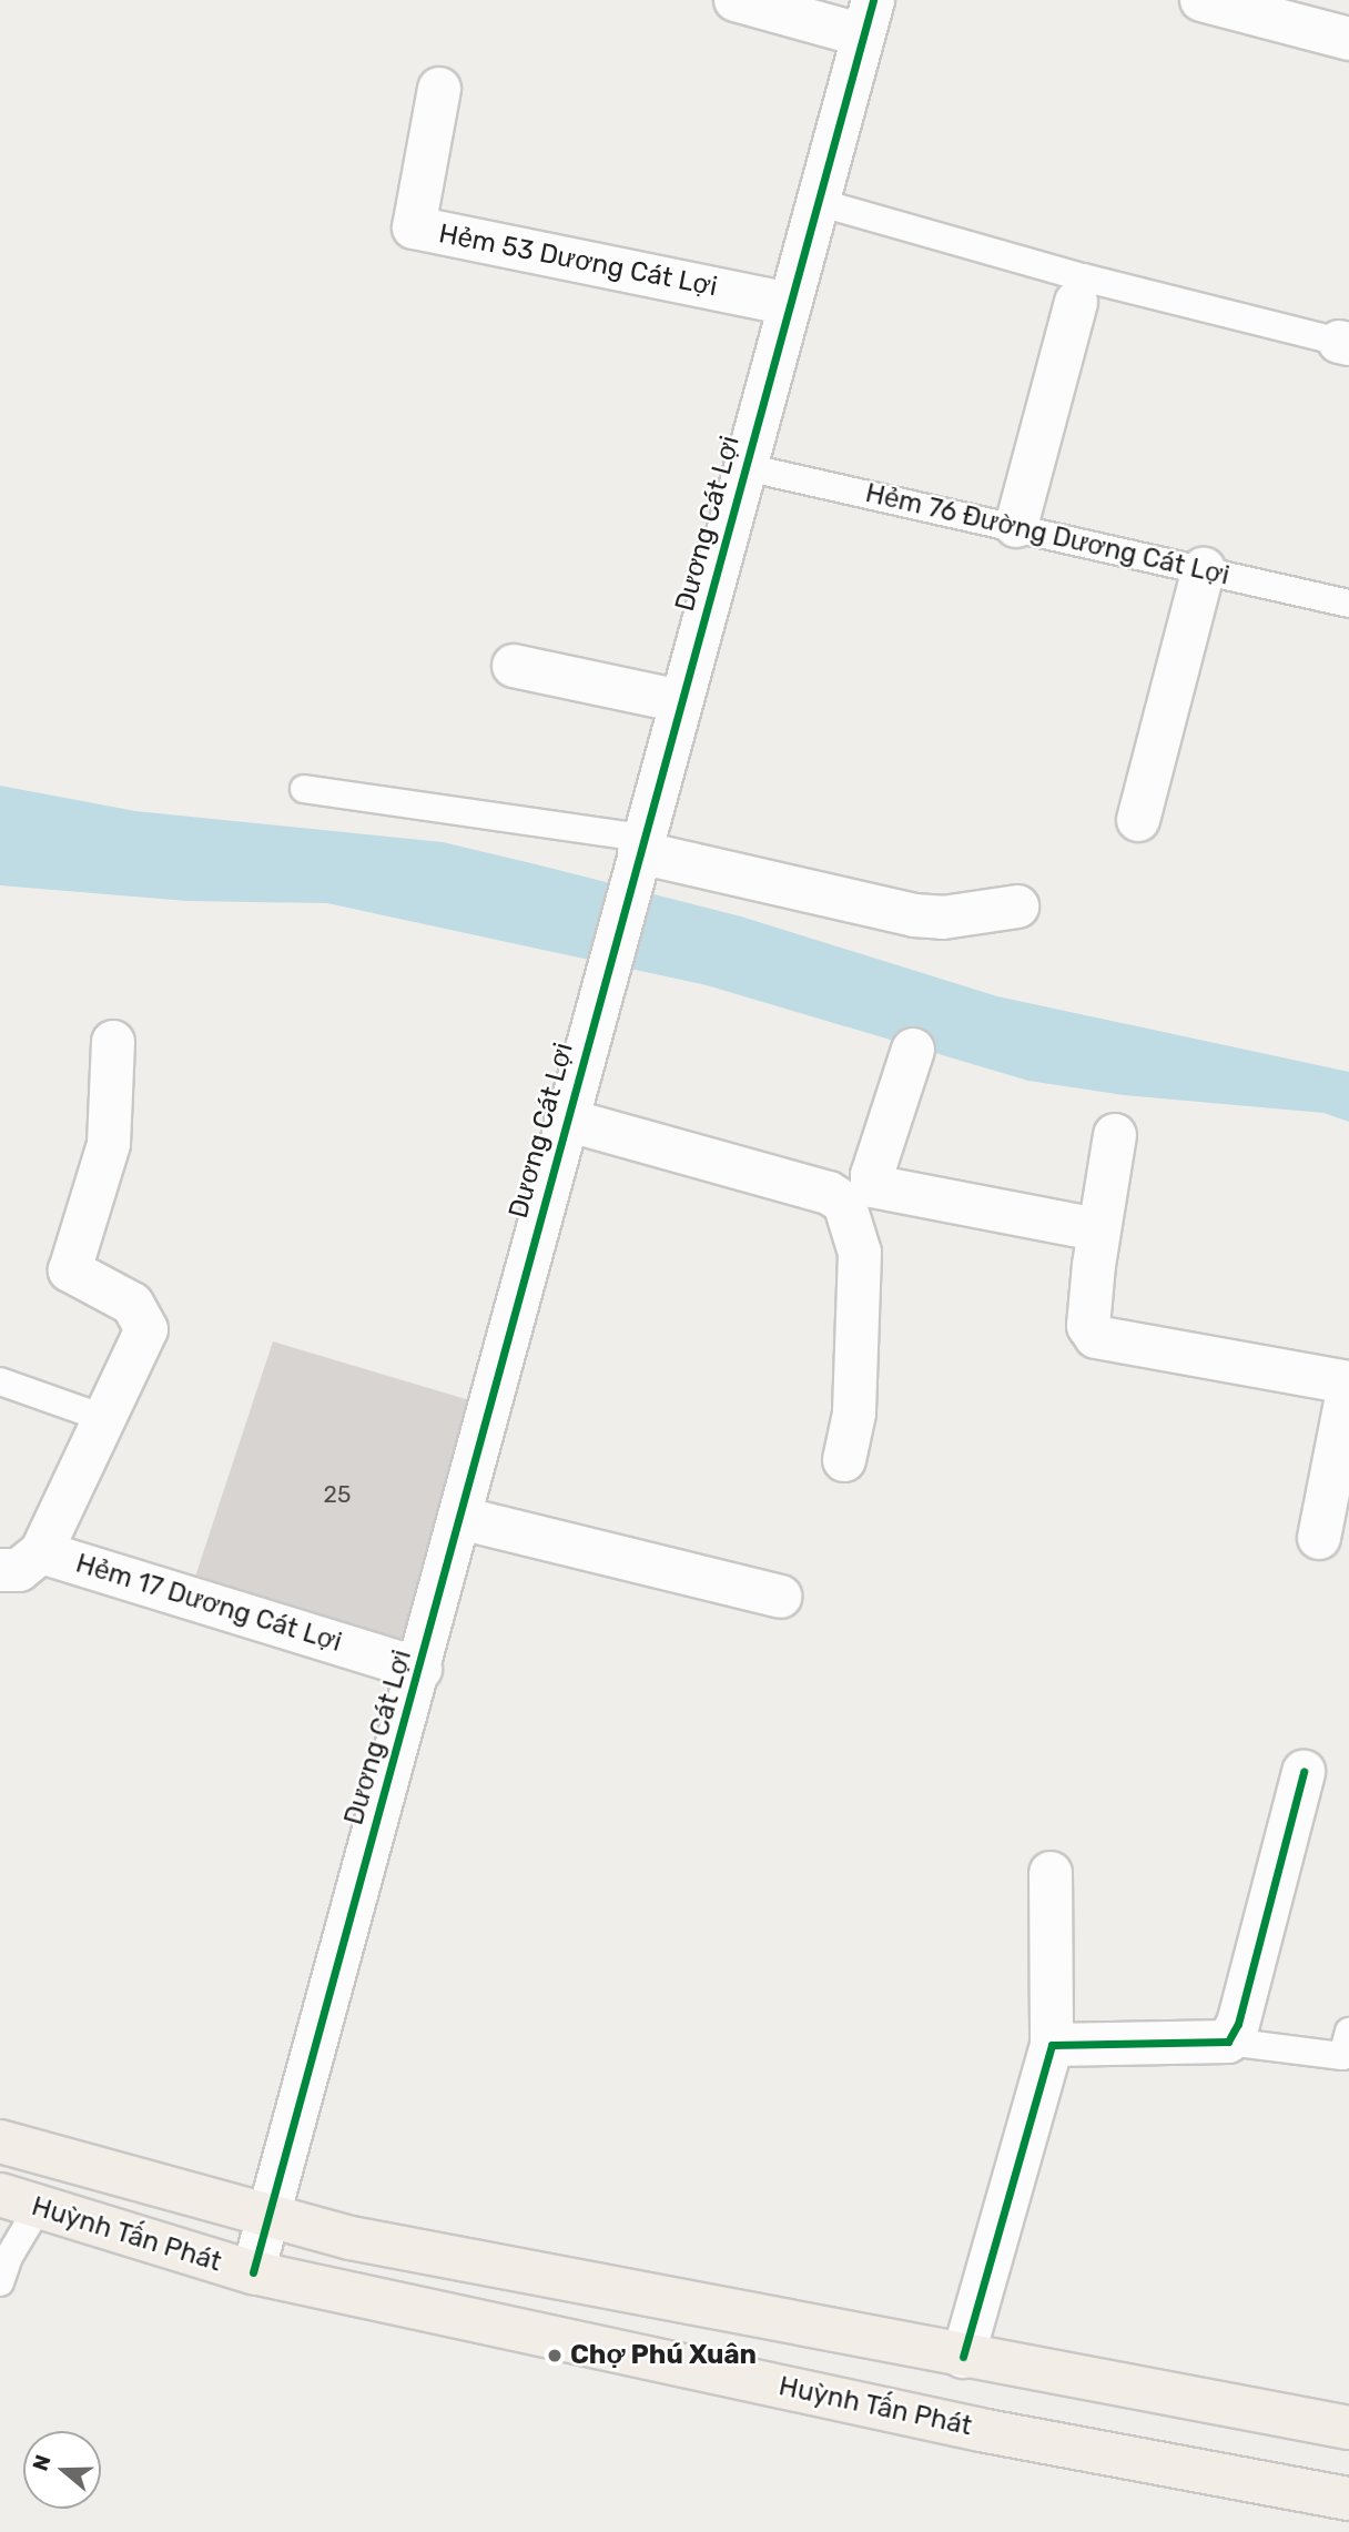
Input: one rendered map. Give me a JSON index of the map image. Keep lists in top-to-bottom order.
{
  "streets": {
    "main road": ["Huỳnh Tấn Phát"],
    "street": ["Hẻm 53 Dương Cát Lợi", "Dương Cát Lợi", "Hẻm 17 Dương Cát Lợi"],
    "lane": ["Hẻm 76 Đường Dương Cát Lợi"]
  },
  "crossings": [
    ["Hẻm 53 Dương Cát Lợi", "Dương Cát Lợi"],
    ["Dương Cát Lợi", "Hẻm 76 Đường Dương Cát Lợi"],
    ["Dương Cát Lợi", "Hẻm 17 Dương Cát Lợi"],
    ["Dương Cát Lợi", "Huỳnh Tấn Phát"]
  ],
  "places": ["Chợ Phú Xuân"],
  "house_numbers": ["25"],
  "north": "left"
}
